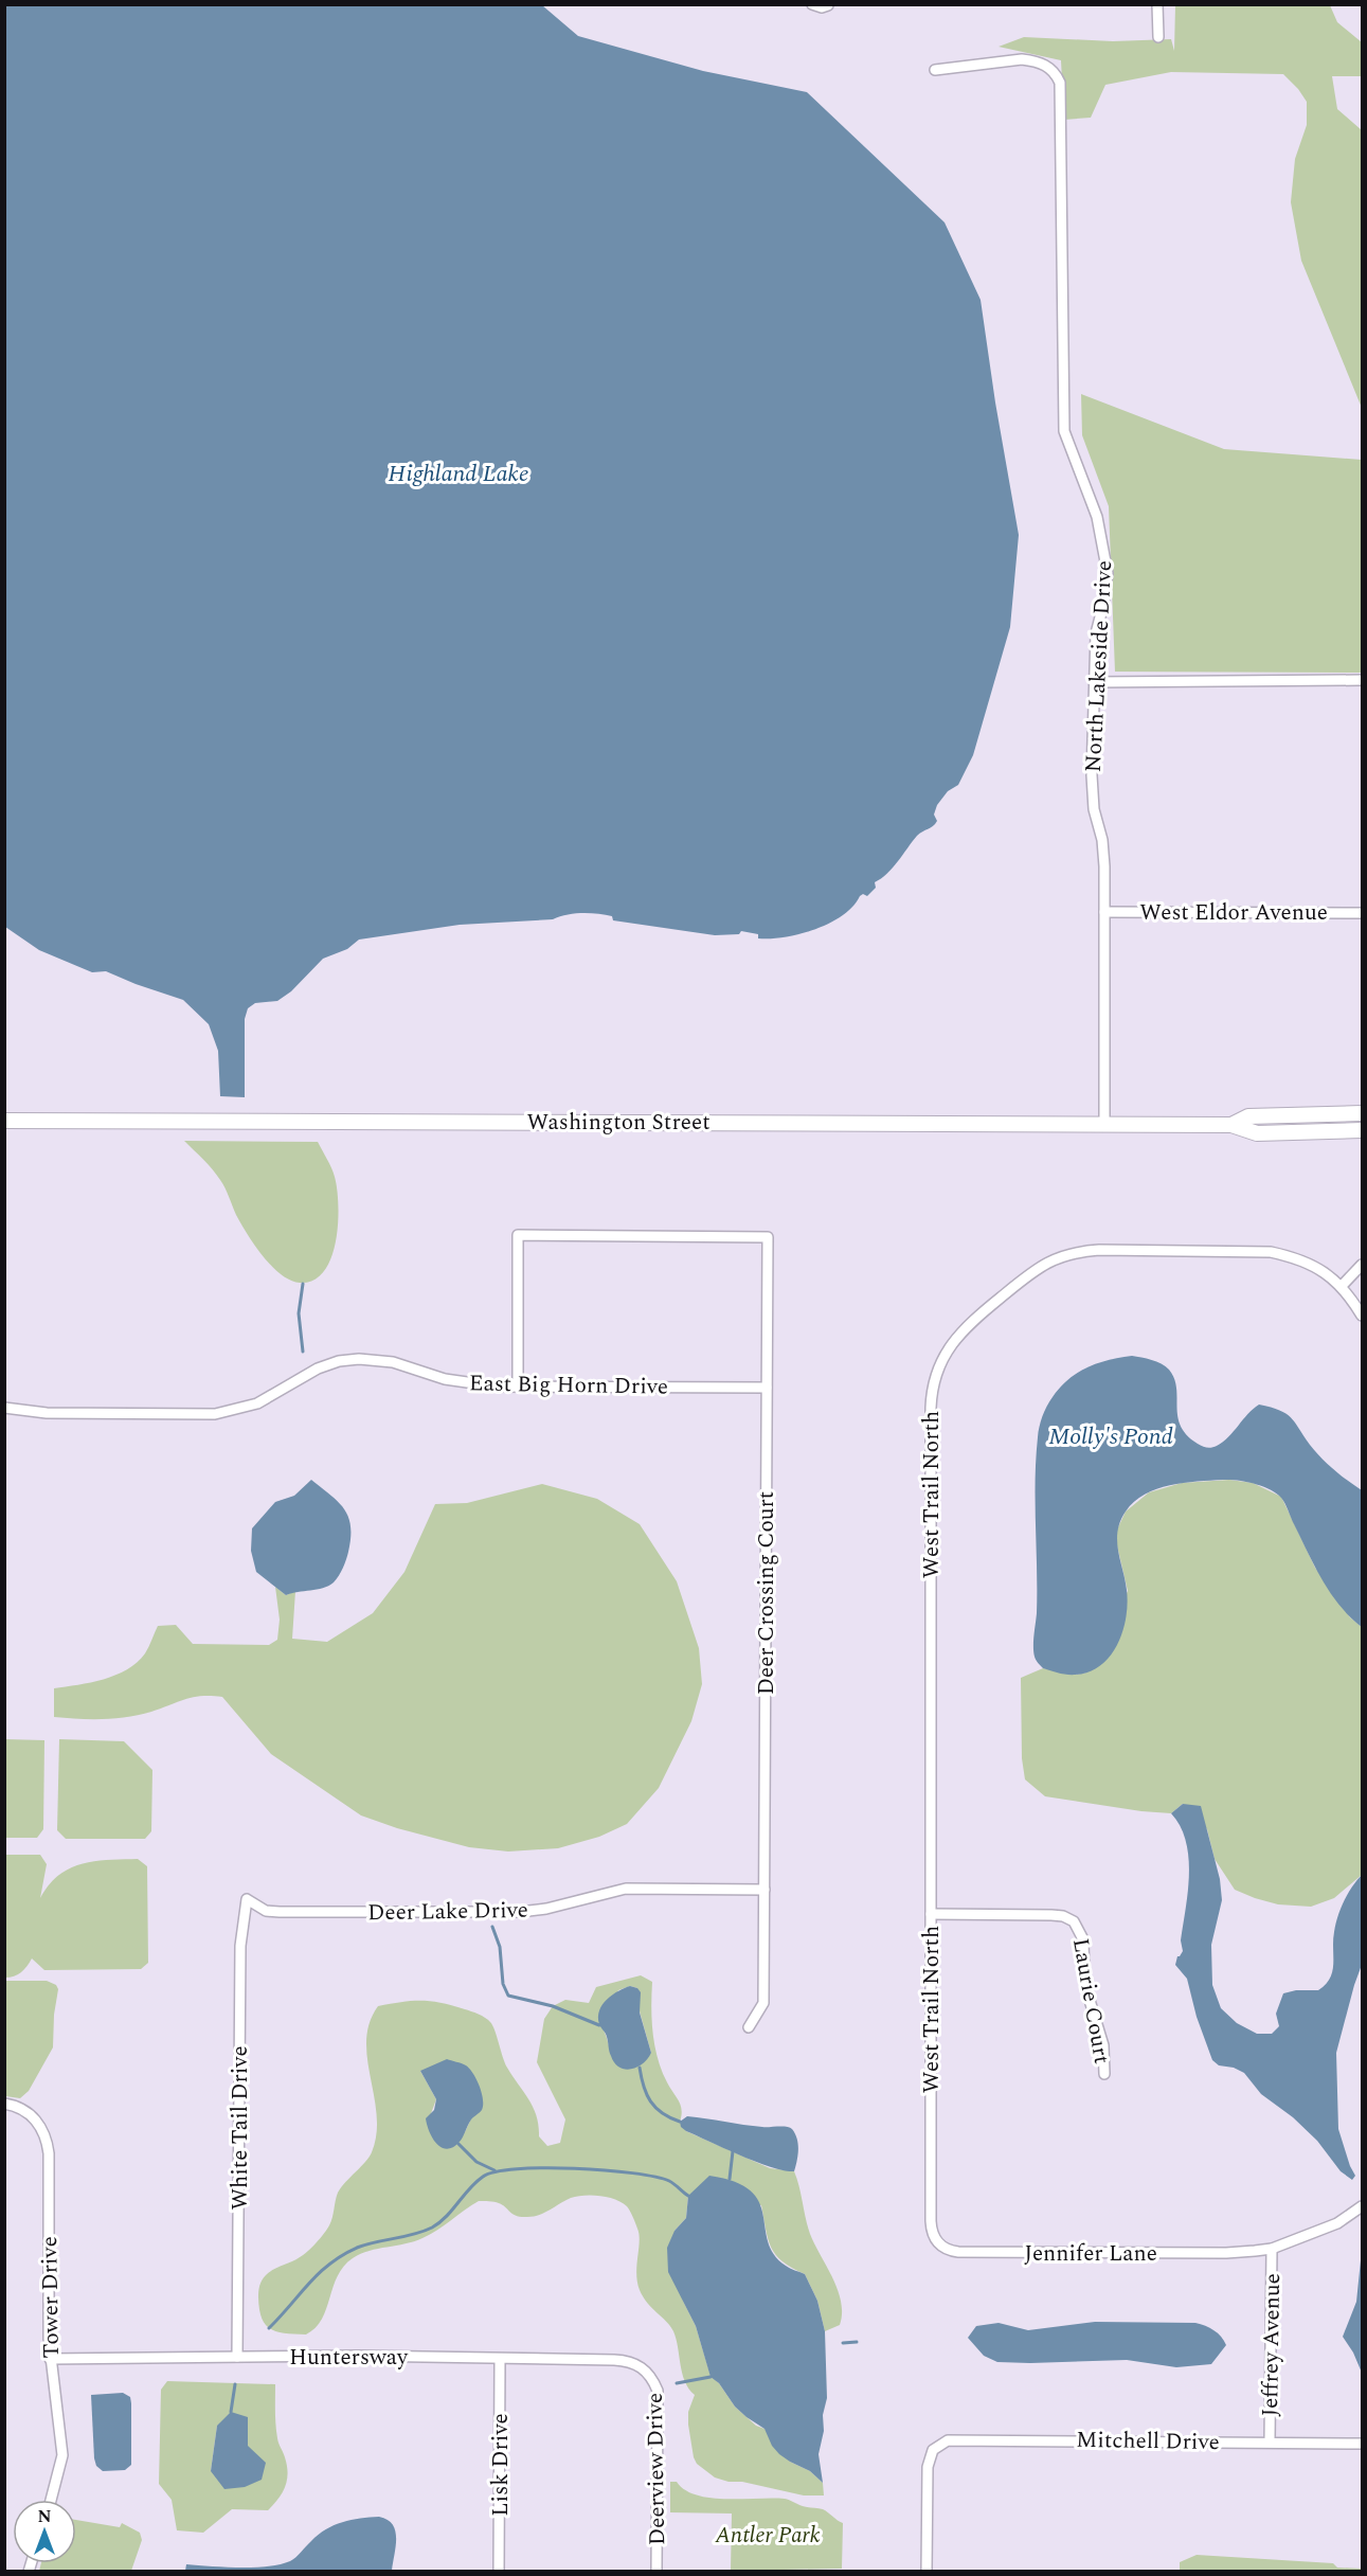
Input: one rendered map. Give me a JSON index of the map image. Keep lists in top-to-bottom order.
{
  "streets": {
    "main road": ["Washington Street"],
    "street": [
      "North Lakeside Drive",
      "West Eldor Avenue",
      "East Big Horn Drive",
      "West Trail North",
      "Deer Crossing Court",
      "Deer Lake Drive",
      "Laurie Court",
      "White Tail Drive",
      "Jennifer Lane",
      "Tower Drive",
      "Jeffrey Avenue",
      "Huntersway",
      "Mitchell Drive",
      "Lisk Drive",
      "Deerview Drive"
    ]
  },
  "crossings": [
    ["North Lakeside Drive", "West Eldor Avenue"],
    ["North Lakeside Drive", "Washington Street"],
    ["East Big Horn Drive", "Deer Crossing Court"],
    ["West Trail North", "Laurie Court"],
    ["West Trail North", "Jennifer Lane"],
    ["Deer Crossing Court", "Deer Lake Drive"],
    ["Deer Lake Drive", "White Tail Drive"],
    ["White Tail Drive", "Huntersway"],
    ["Jennifer Lane", "Jeffrey Avenue"],
    ["Tower Drive", "Huntersway"],
    ["Jeffrey Avenue", "Mitchell Drive"],
    ["Huntersway", "Lisk Drive"],
    ["Huntersway", "Deerview Drive"]
  ],
  "water": ["Highland Lake", "Molly's Pond"],
  "parks": ["Antler Park"],
  "north": "top"
}
